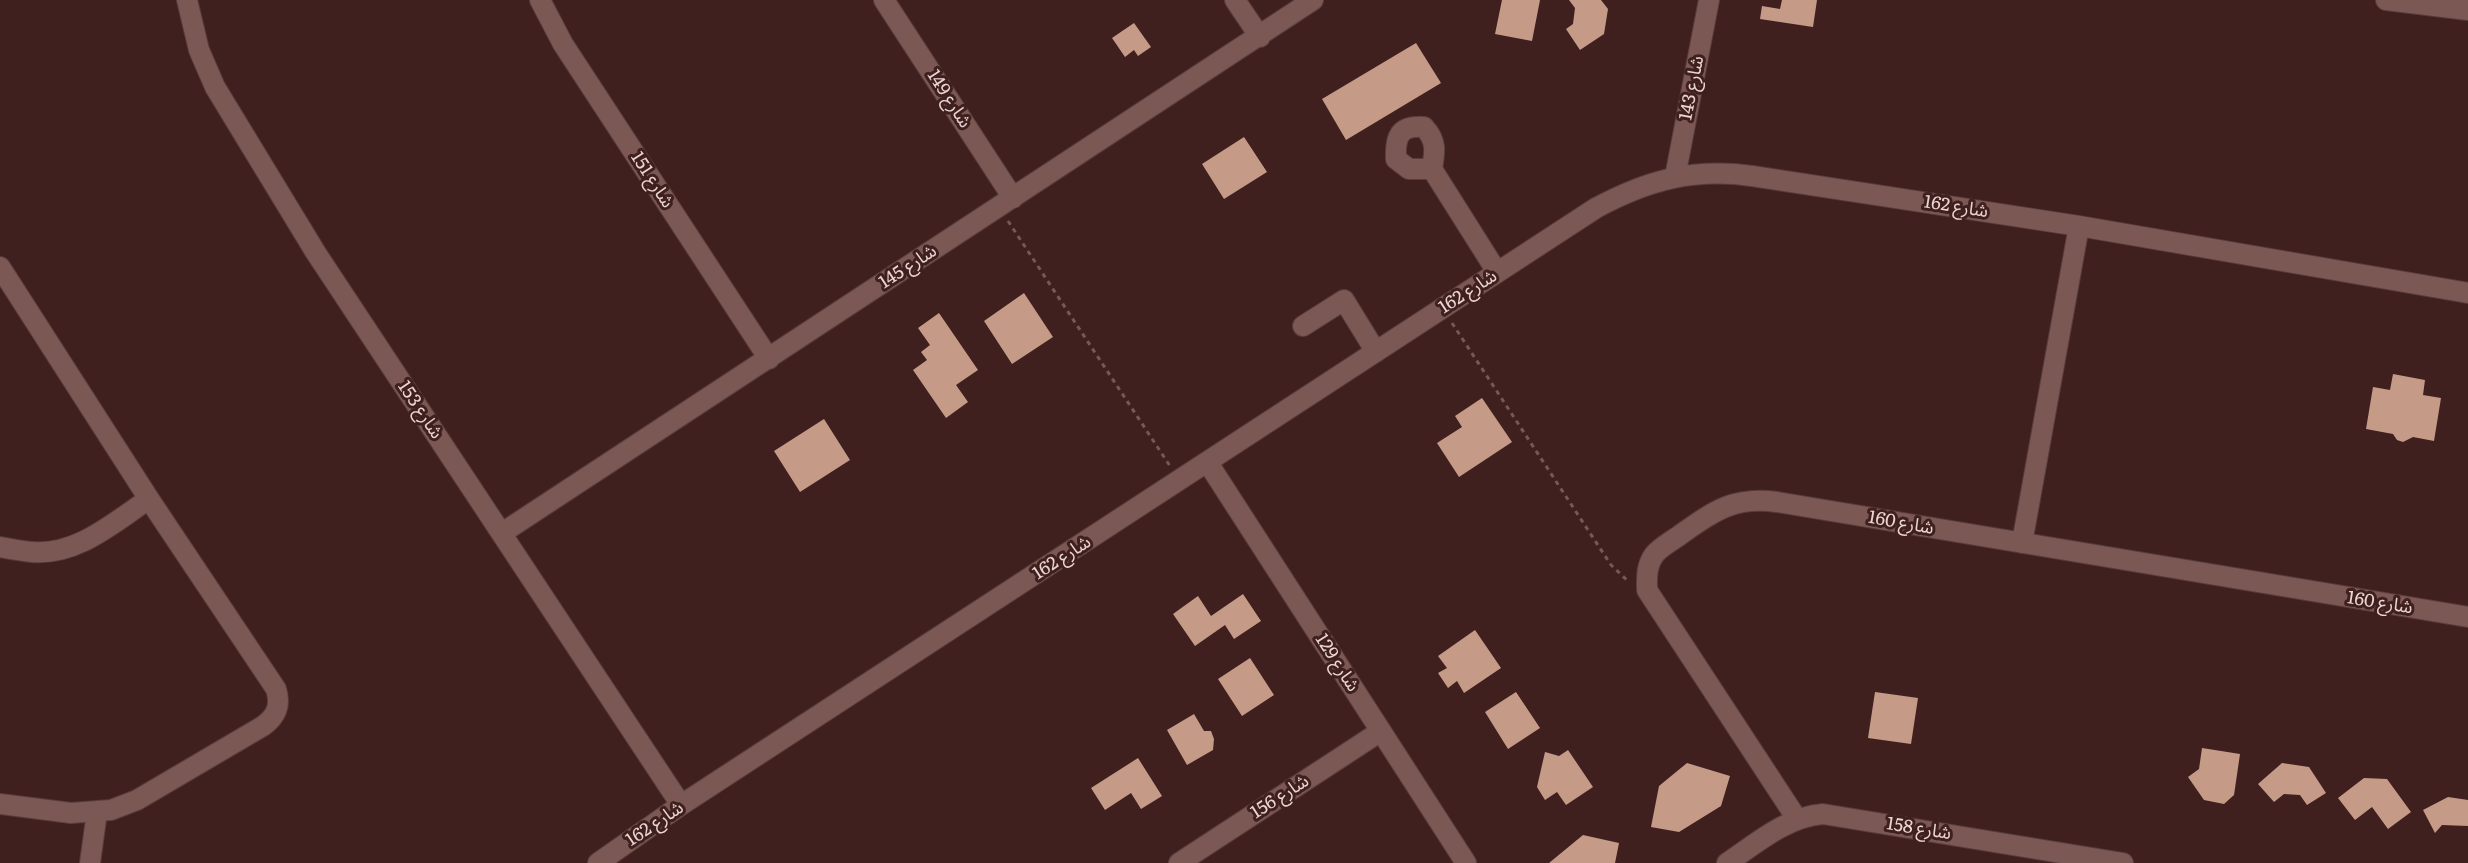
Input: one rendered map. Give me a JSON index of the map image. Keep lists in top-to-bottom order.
{
  "streets": {
    "street": [
      "شارع 143",
      "شارع 149",
      "شارع 151",
      "شارع 162",
      "شارع 145",
      "شارع 153",
      "شارع 160",
      "شارع 129",
      "شارع 156",
      "شارع 158"
    ]
  },
  "crossings": [
    ["شارع 143", "شارع 162"],
    ["شارع 149", "شارع 145"],
    ["شارع 151", "شارع 145"],
    ["شارع 162", "شارع 153"],
    ["شارع 162", "شارع 129"],
    ["شارع 145", "شارع 153"],
    ["شارع 129", "شارع 156"]
  ]
}
